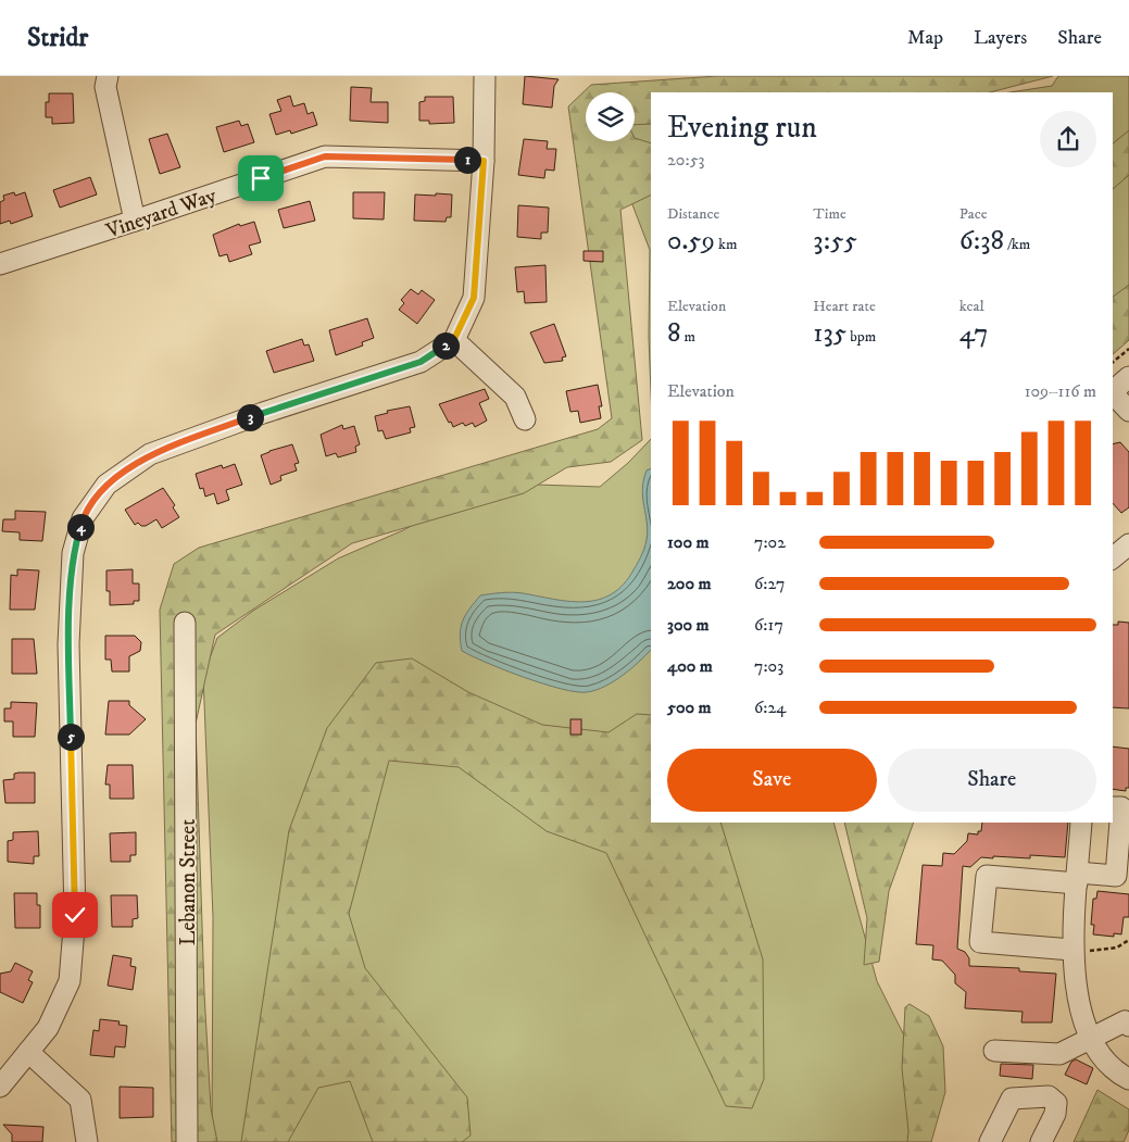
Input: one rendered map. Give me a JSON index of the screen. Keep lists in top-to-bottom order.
{
  "streets": {
    "street": ["Vineyard Way", "Lebanon Street"]
  },
  "page": {
    "header": "Stridr",
    "nav": ["Map", "Layers", "Share"],
    "heading": ["Evening run", "20:53"],
    "pins": [
      "1",
      "2",
      "3",
      "4",
      "5"
    ],
    "stats": [
      ["Distance", "0.59 km"],
      ["Time", "3:55"],
      ["Pace", "6:38 /km"],
      ["Elevation", "8 m"],
      ["Heart rate", "135 bpm"],
      ["kcal", "47"]
    ],
    "chart": ["Elevation", "109–116 m"],
    "list": [
      {
        "name": "100 m",
        "note": "7:02"
      },
      {
        "name": "200 m",
        "note": "6:27"
      },
      {
        "name": "300 m",
        "note": "6:17"
      },
      {
        "name": "400 m",
        "note": "7:03"
      },
      {
        "name": "500 m",
        "note": "6:24"
      }
    ],
    "buttons": ["Save", "Share"]
  }
}
